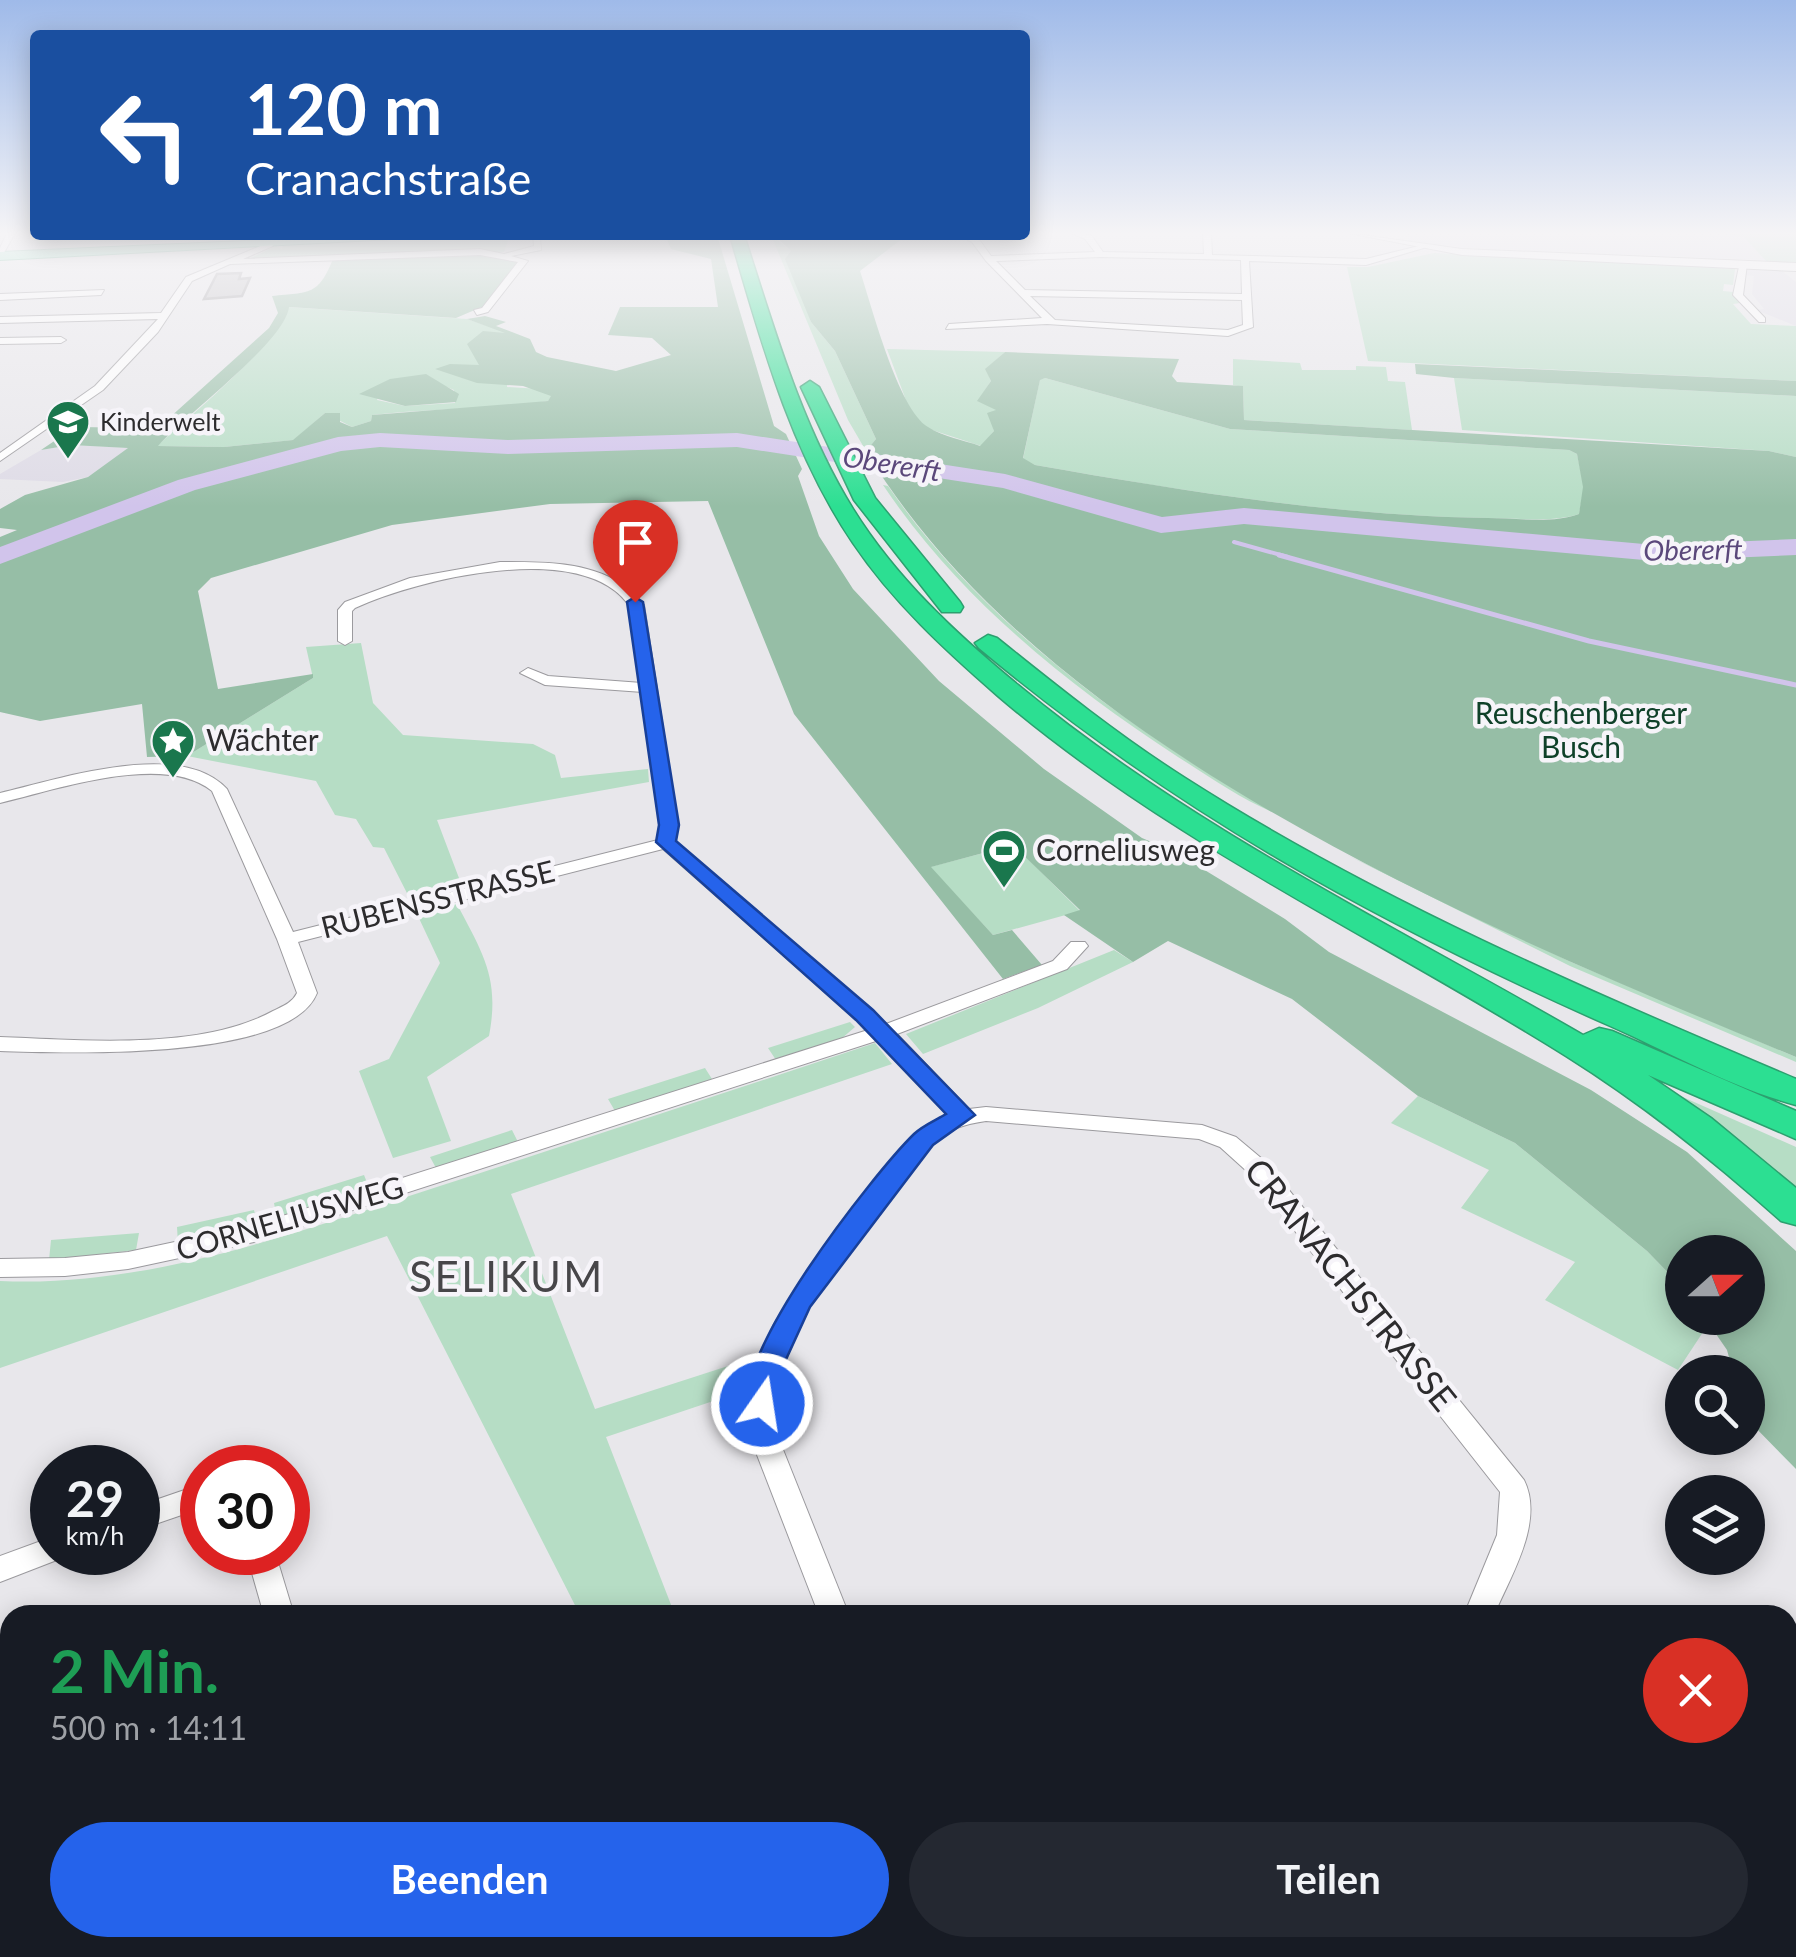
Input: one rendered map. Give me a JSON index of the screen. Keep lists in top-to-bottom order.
{
  "streets": {
    "street": ["RUBENSSTRASSE", "CORNELIUSWEG", "CRANACHSTRASSE"]
  },
  "districts": ["SELIKUM"],
  "water": ["Obererft"],
  "parks": ["Reuschenberger Busch"],
  "places": {
    "school or university": ["Kinderwelt"],
    "place": ["Wächter"],
    "sports": ["Corneliusweg"]
  },
  "north": "right",
  "page": {
    "turn": ["120 m", "Cranachstraße"],
    "speed": "29 km/h",
    "limit": "30",
    "heading": ["2 Min.", "500 m · 14:11"],
    "buttons": ["Beenden", "Teilen"]
  }
}
